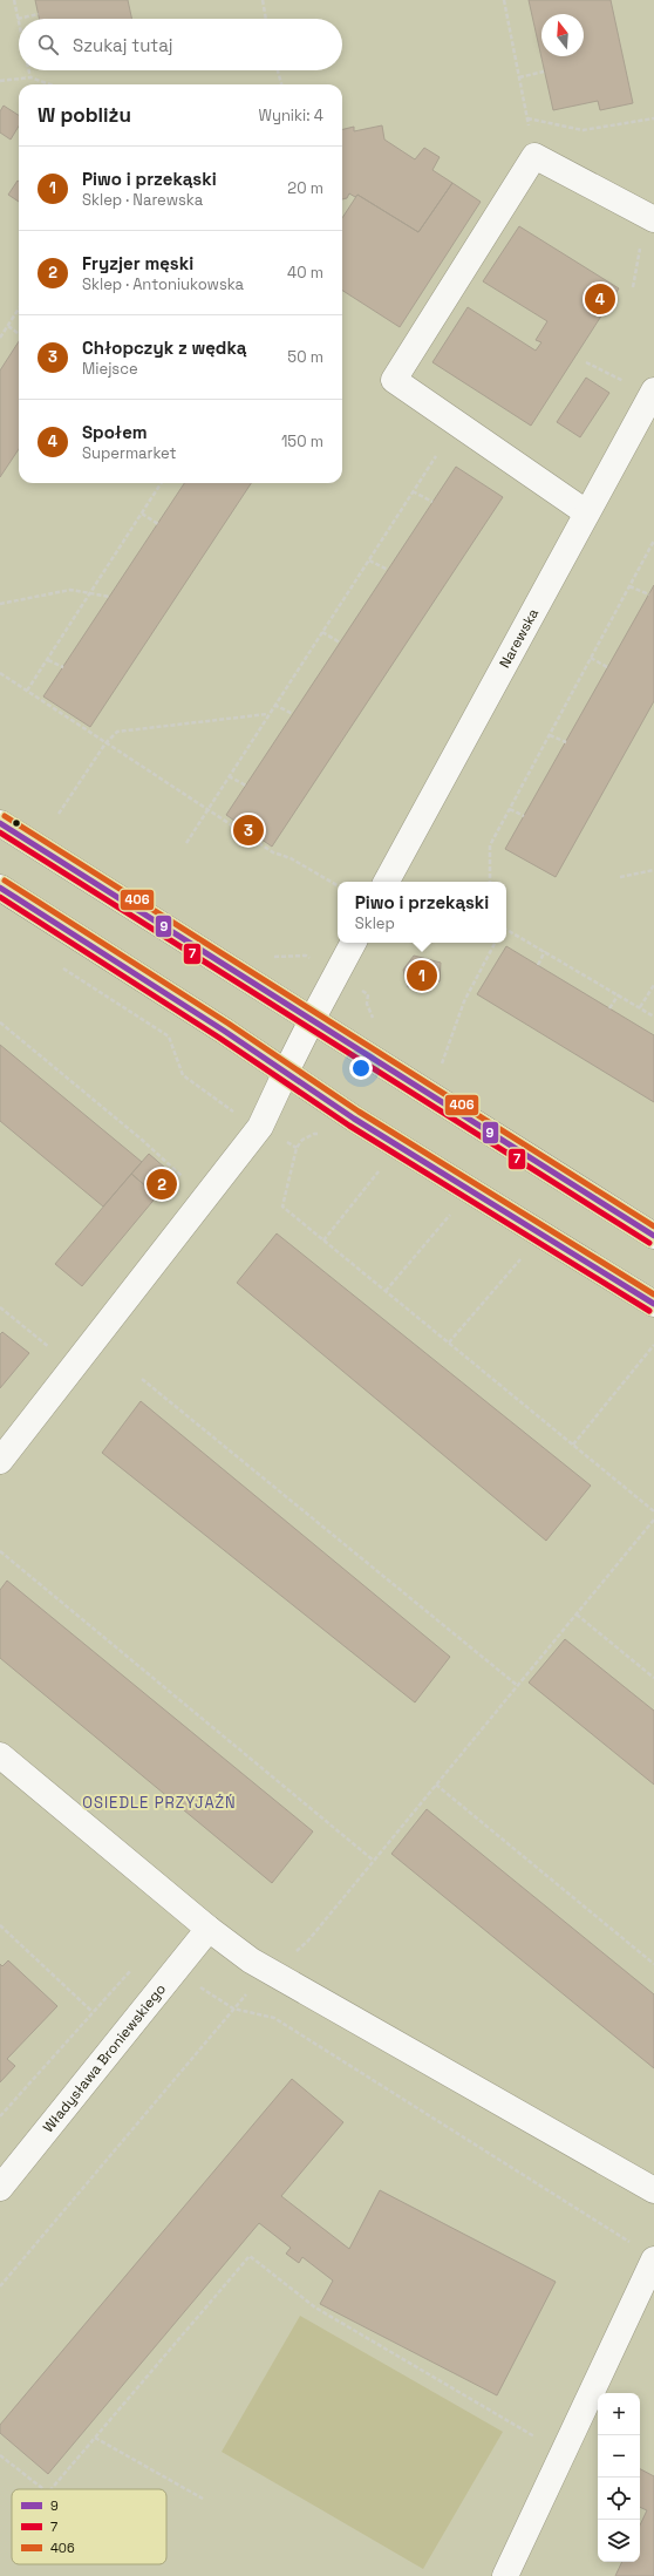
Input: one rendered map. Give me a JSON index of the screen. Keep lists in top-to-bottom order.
{
  "streets": {
    "street": ["Narewska", "Władysława Broniewskiego"]
  },
  "districts": ["OSIEDLE PRZYJAŹŃ"],
  "lines": ["transit line 406", "transit line 9", "transit line 7"],
  "legend": ["9", "7", "406"],
  "north": "top",
  "page": {
    "search": "Szukaj tutaj",
    "heading": ["W pobliżu", "Wyniki: 4"],
    "list": [
      {
        "mark": "1",
        "name": "Piwo i przekąski",
        "note": "Sklep · Narewska",
        "value": "20 m"
      },
      {
        "mark": "2",
        "name": "Fryzjer męski",
        "note": "Sklep · Antoniukowska",
        "value": "40 m"
      },
      {
        "mark": "3",
        "name": "Chłopczyk z wędką",
        "note": "Miejsce",
        "value": "50 m"
      },
      {
        "mark": "4",
        "name": "Społem",
        "note": "Supermarket",
        "value": "150 m"
      }
    ],
    "pins": [
      "4",
      "3",
      "1",
      "2"
    ],
    "popup": ["Piwo i przekąski", "Sklep"],
    "map_buttons": ["+", "−"]
  }
}
